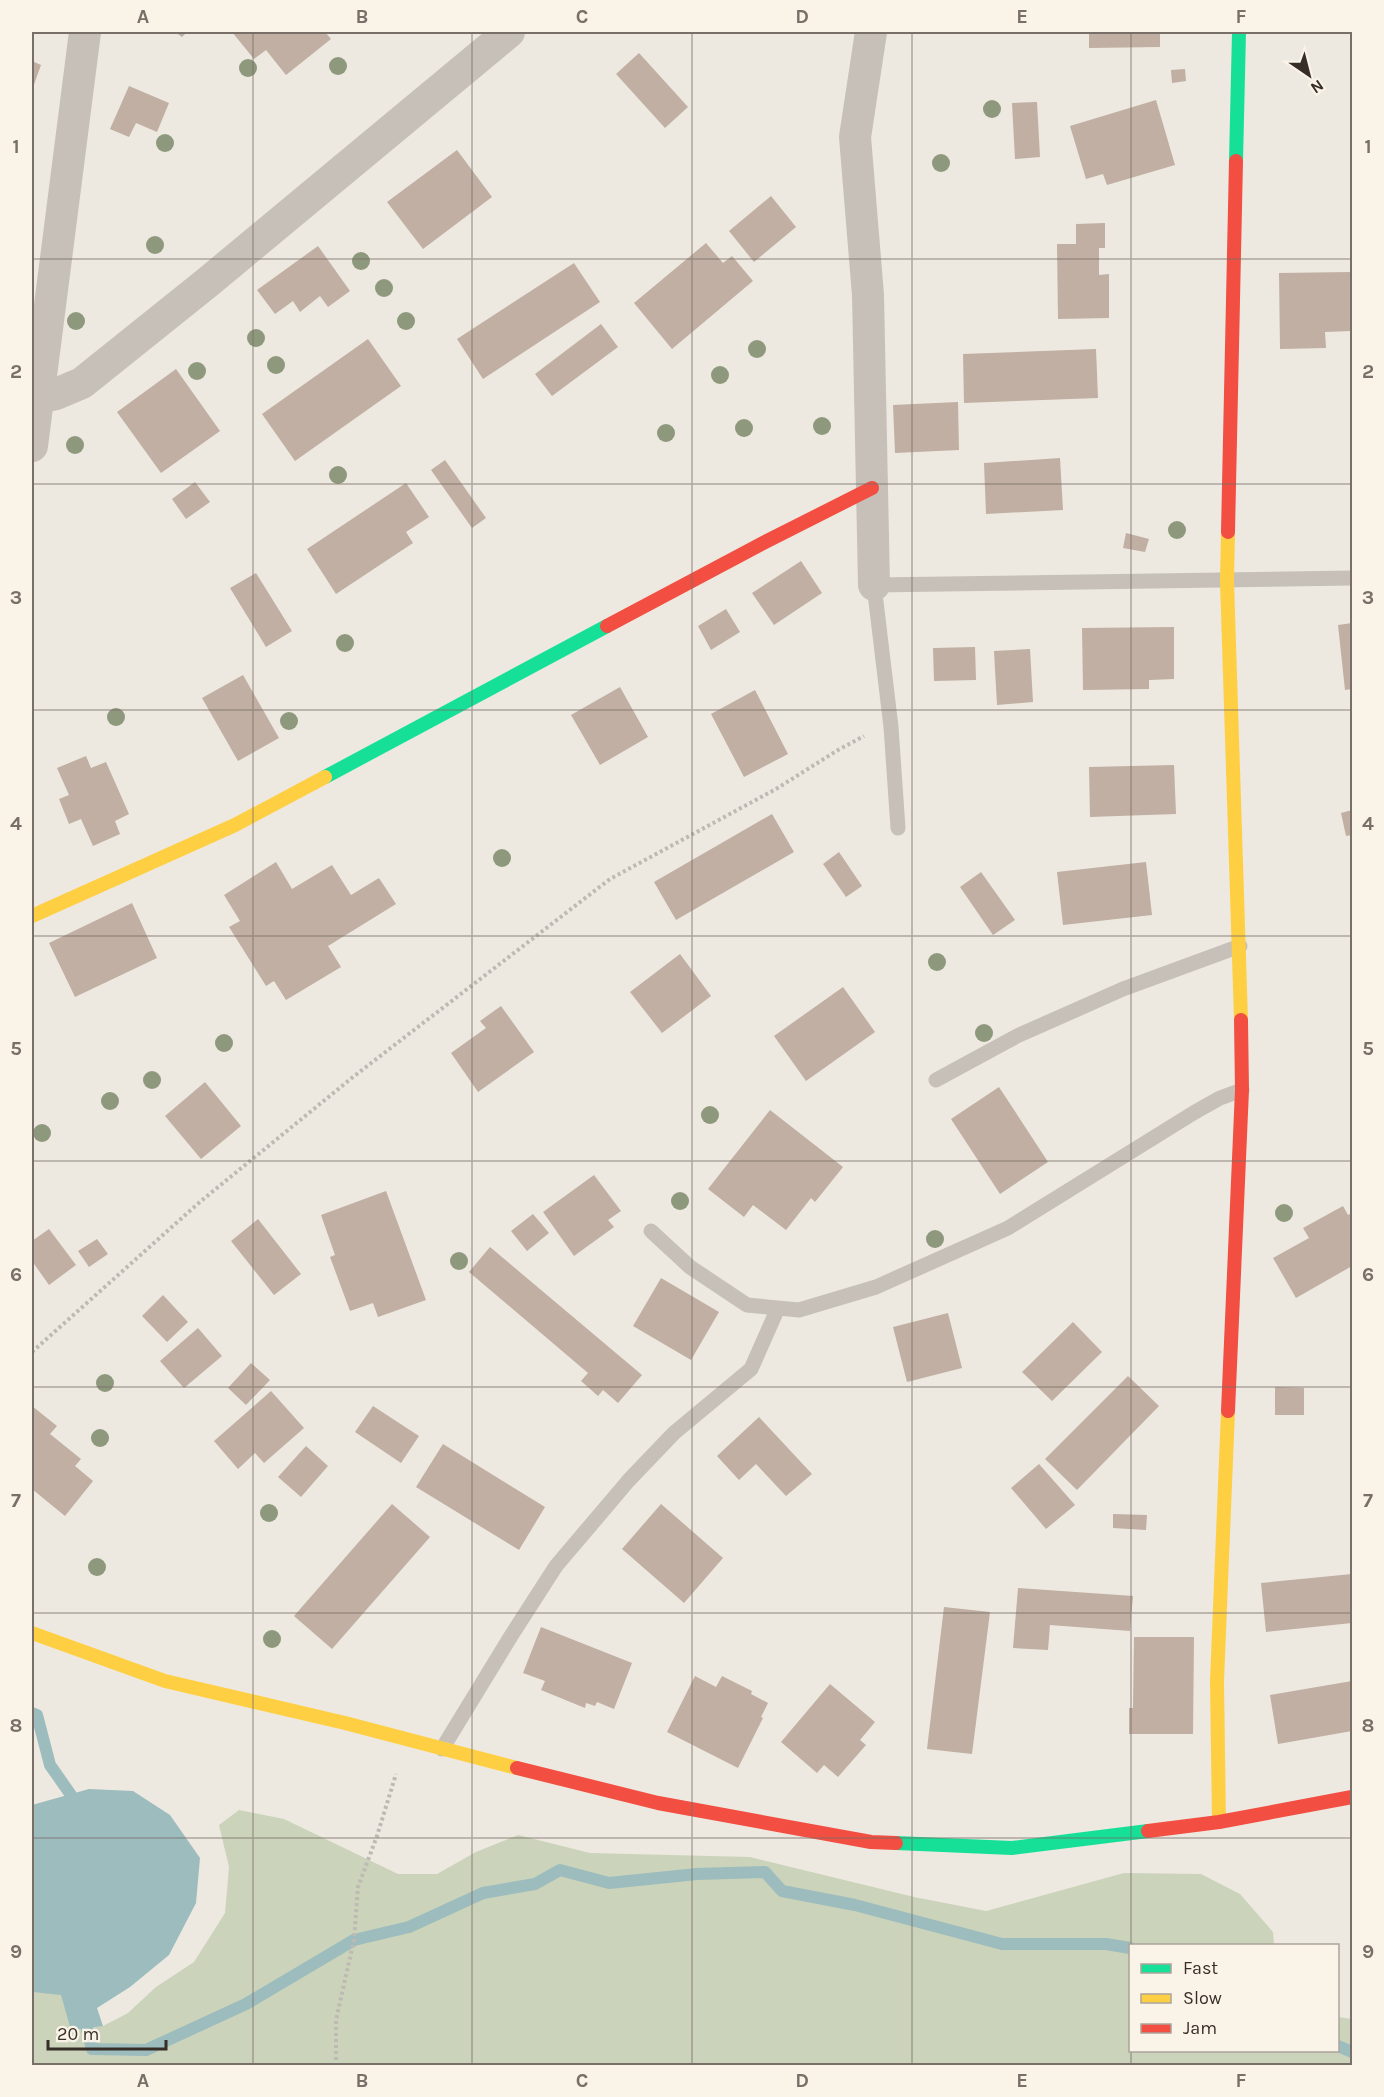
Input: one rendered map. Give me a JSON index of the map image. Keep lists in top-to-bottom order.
{
  "legend": ["Fast", "Slow", "Jam"],
  "scale_bar": "20 m",
  "north": "bottom right",
  "grid": {
    "columns": [
      "A",
      "B",
      "C",
      "D",
      "E",
      "F"
    ],
    "rows": [
      "1",
      "2",
      "3",
      "4",
      "5",
      "6",
      "7",
      "8",
      "9"
    ]
  }
}
